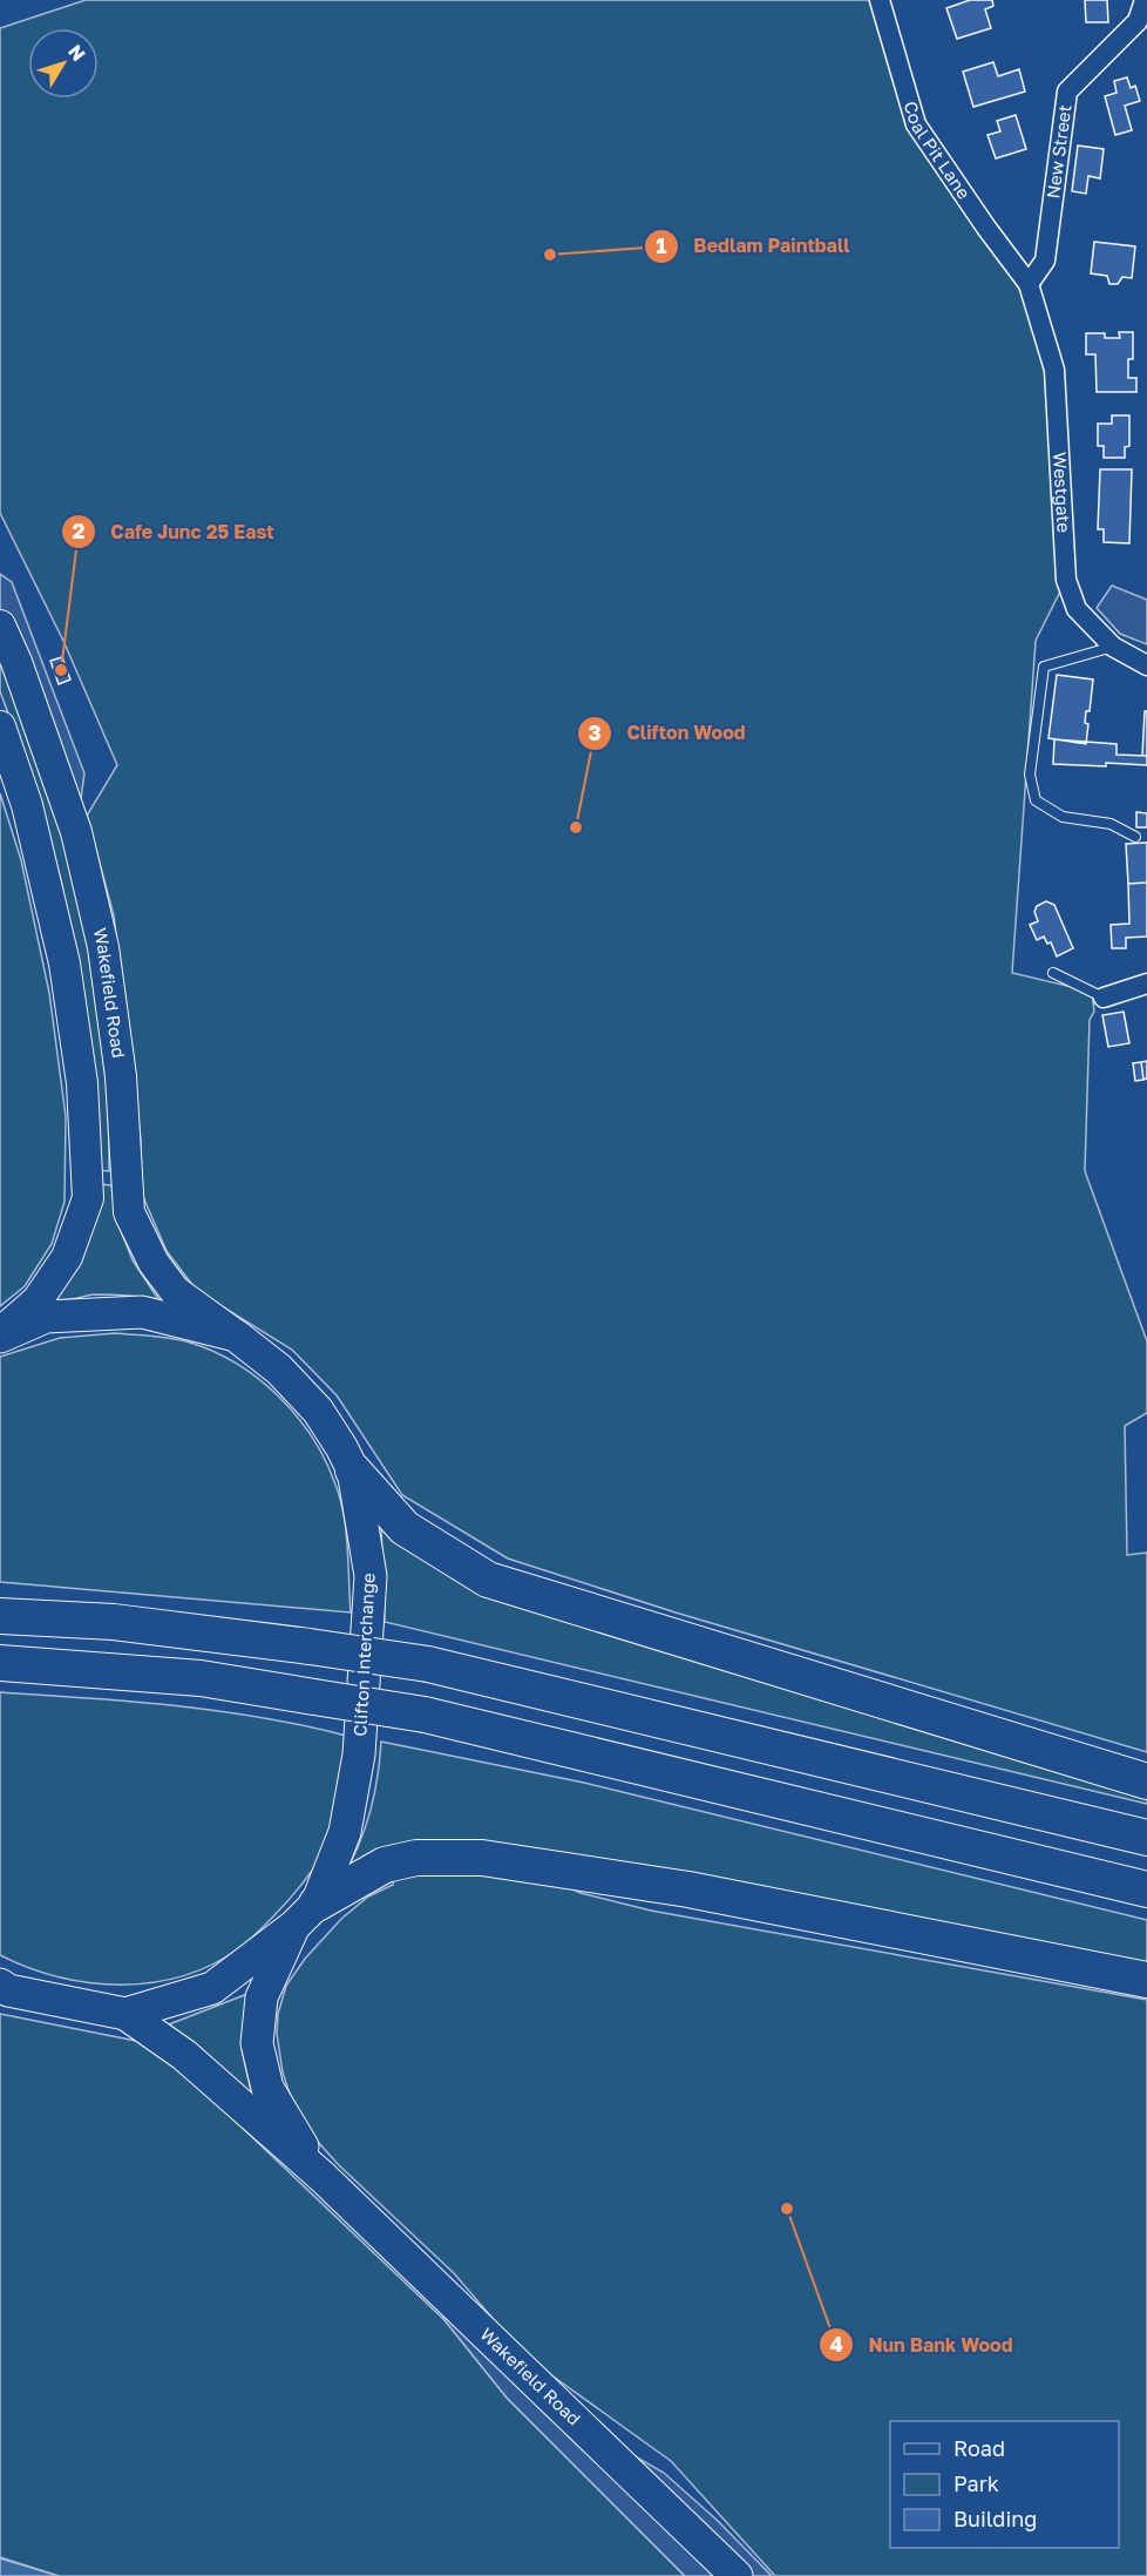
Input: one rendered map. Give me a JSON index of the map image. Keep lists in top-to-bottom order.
{
  "streets": {
    "highway": ["Wakefield Road", "Clifton Interchange"],
    "street": ["Coal Pit Lane", "New Street", "Westgate"]
  },
  "crossings": [
    ["Coal Pit Lane", "New Street"],
    ["Coal Pit Lane", "Westgate"],
    ["New Street", "Westgate"],
    ["Wakefield Road", "Clifton Interchange"]
  ],
  "places": [
    "Bedlam Paintball",
    "Cafe Junc 25 East",
    "Clifton Wood",
    "Nun Bank Wood"
  ],
  "legend": ["Road", "Park", "Building"],
  "north": "top right"
}
